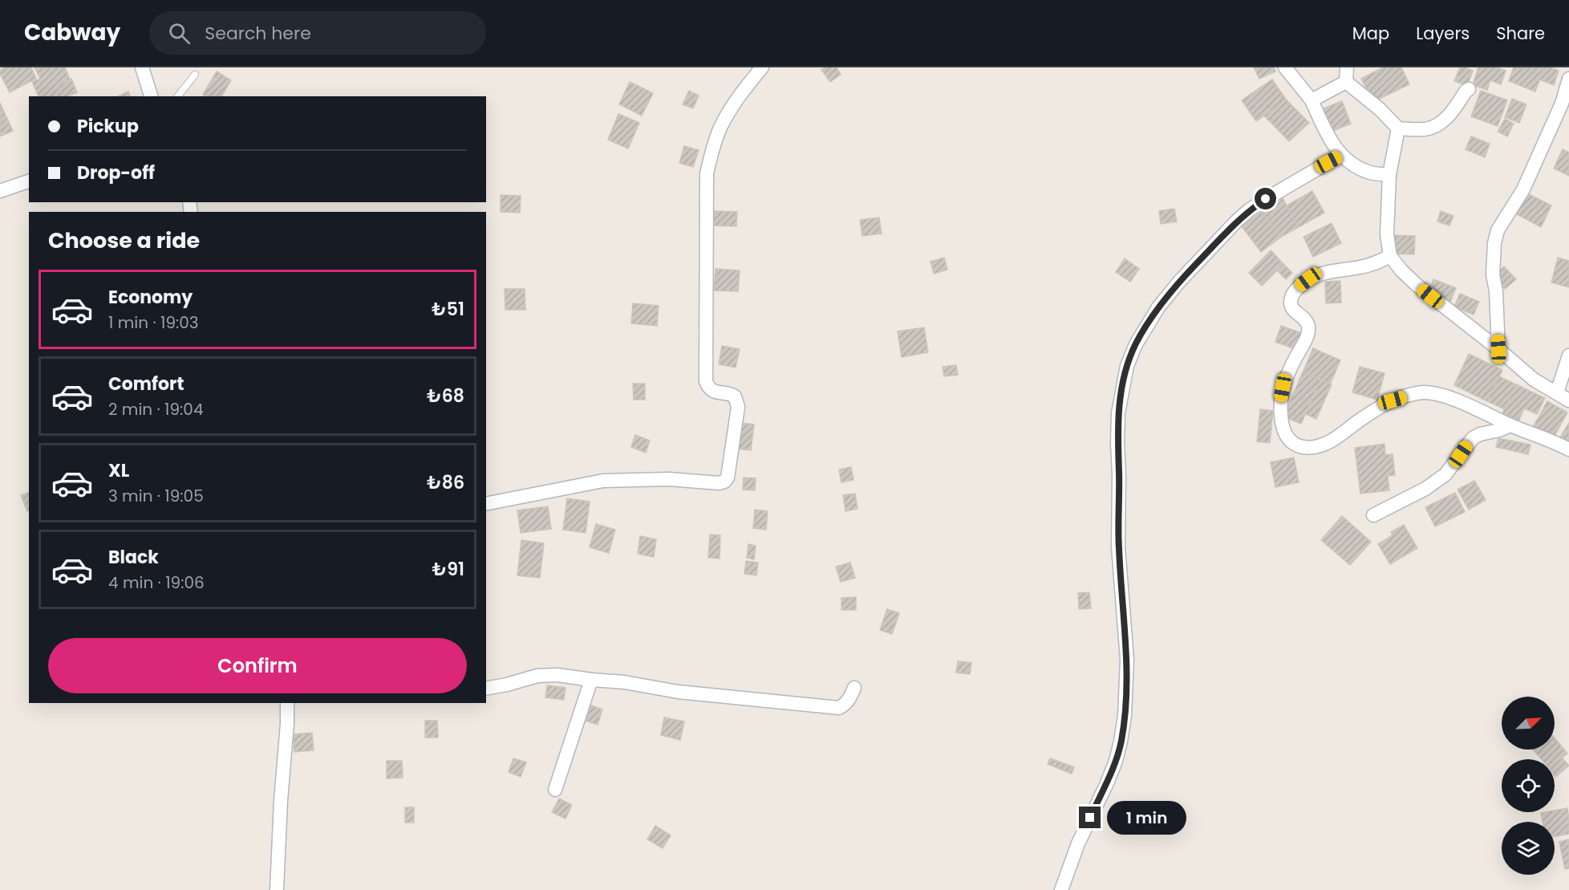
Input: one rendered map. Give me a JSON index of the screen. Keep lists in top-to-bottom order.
{
  "north": "top right",
  "page": {
    "header": "Cabway",
    "search": "Search here",
    "nav": ["Map", "Layers", "Share"],
    "banner": ["Pickup", "Drop-off"],
    "heading": "Choose a ride",
    "list": [
      {
        "name": "Economy",
        "note": "1 min · 19:03",
        "value": "₺51"
      },
      {
        "name": "Comfort",
        "note": "2 min · 19:04",
        "value": "₺68"
      },
      {
        "name": "XL",
        "note": "3 min · 19:05",
        "value": "₺86"
      },
      {
        "name": "Black",
        "note": "4 min · 19:06",
        "value": "₺91"
      }
    ],
    "buttons": "Confirm",
    "bubble": "1 min"
  }
}
